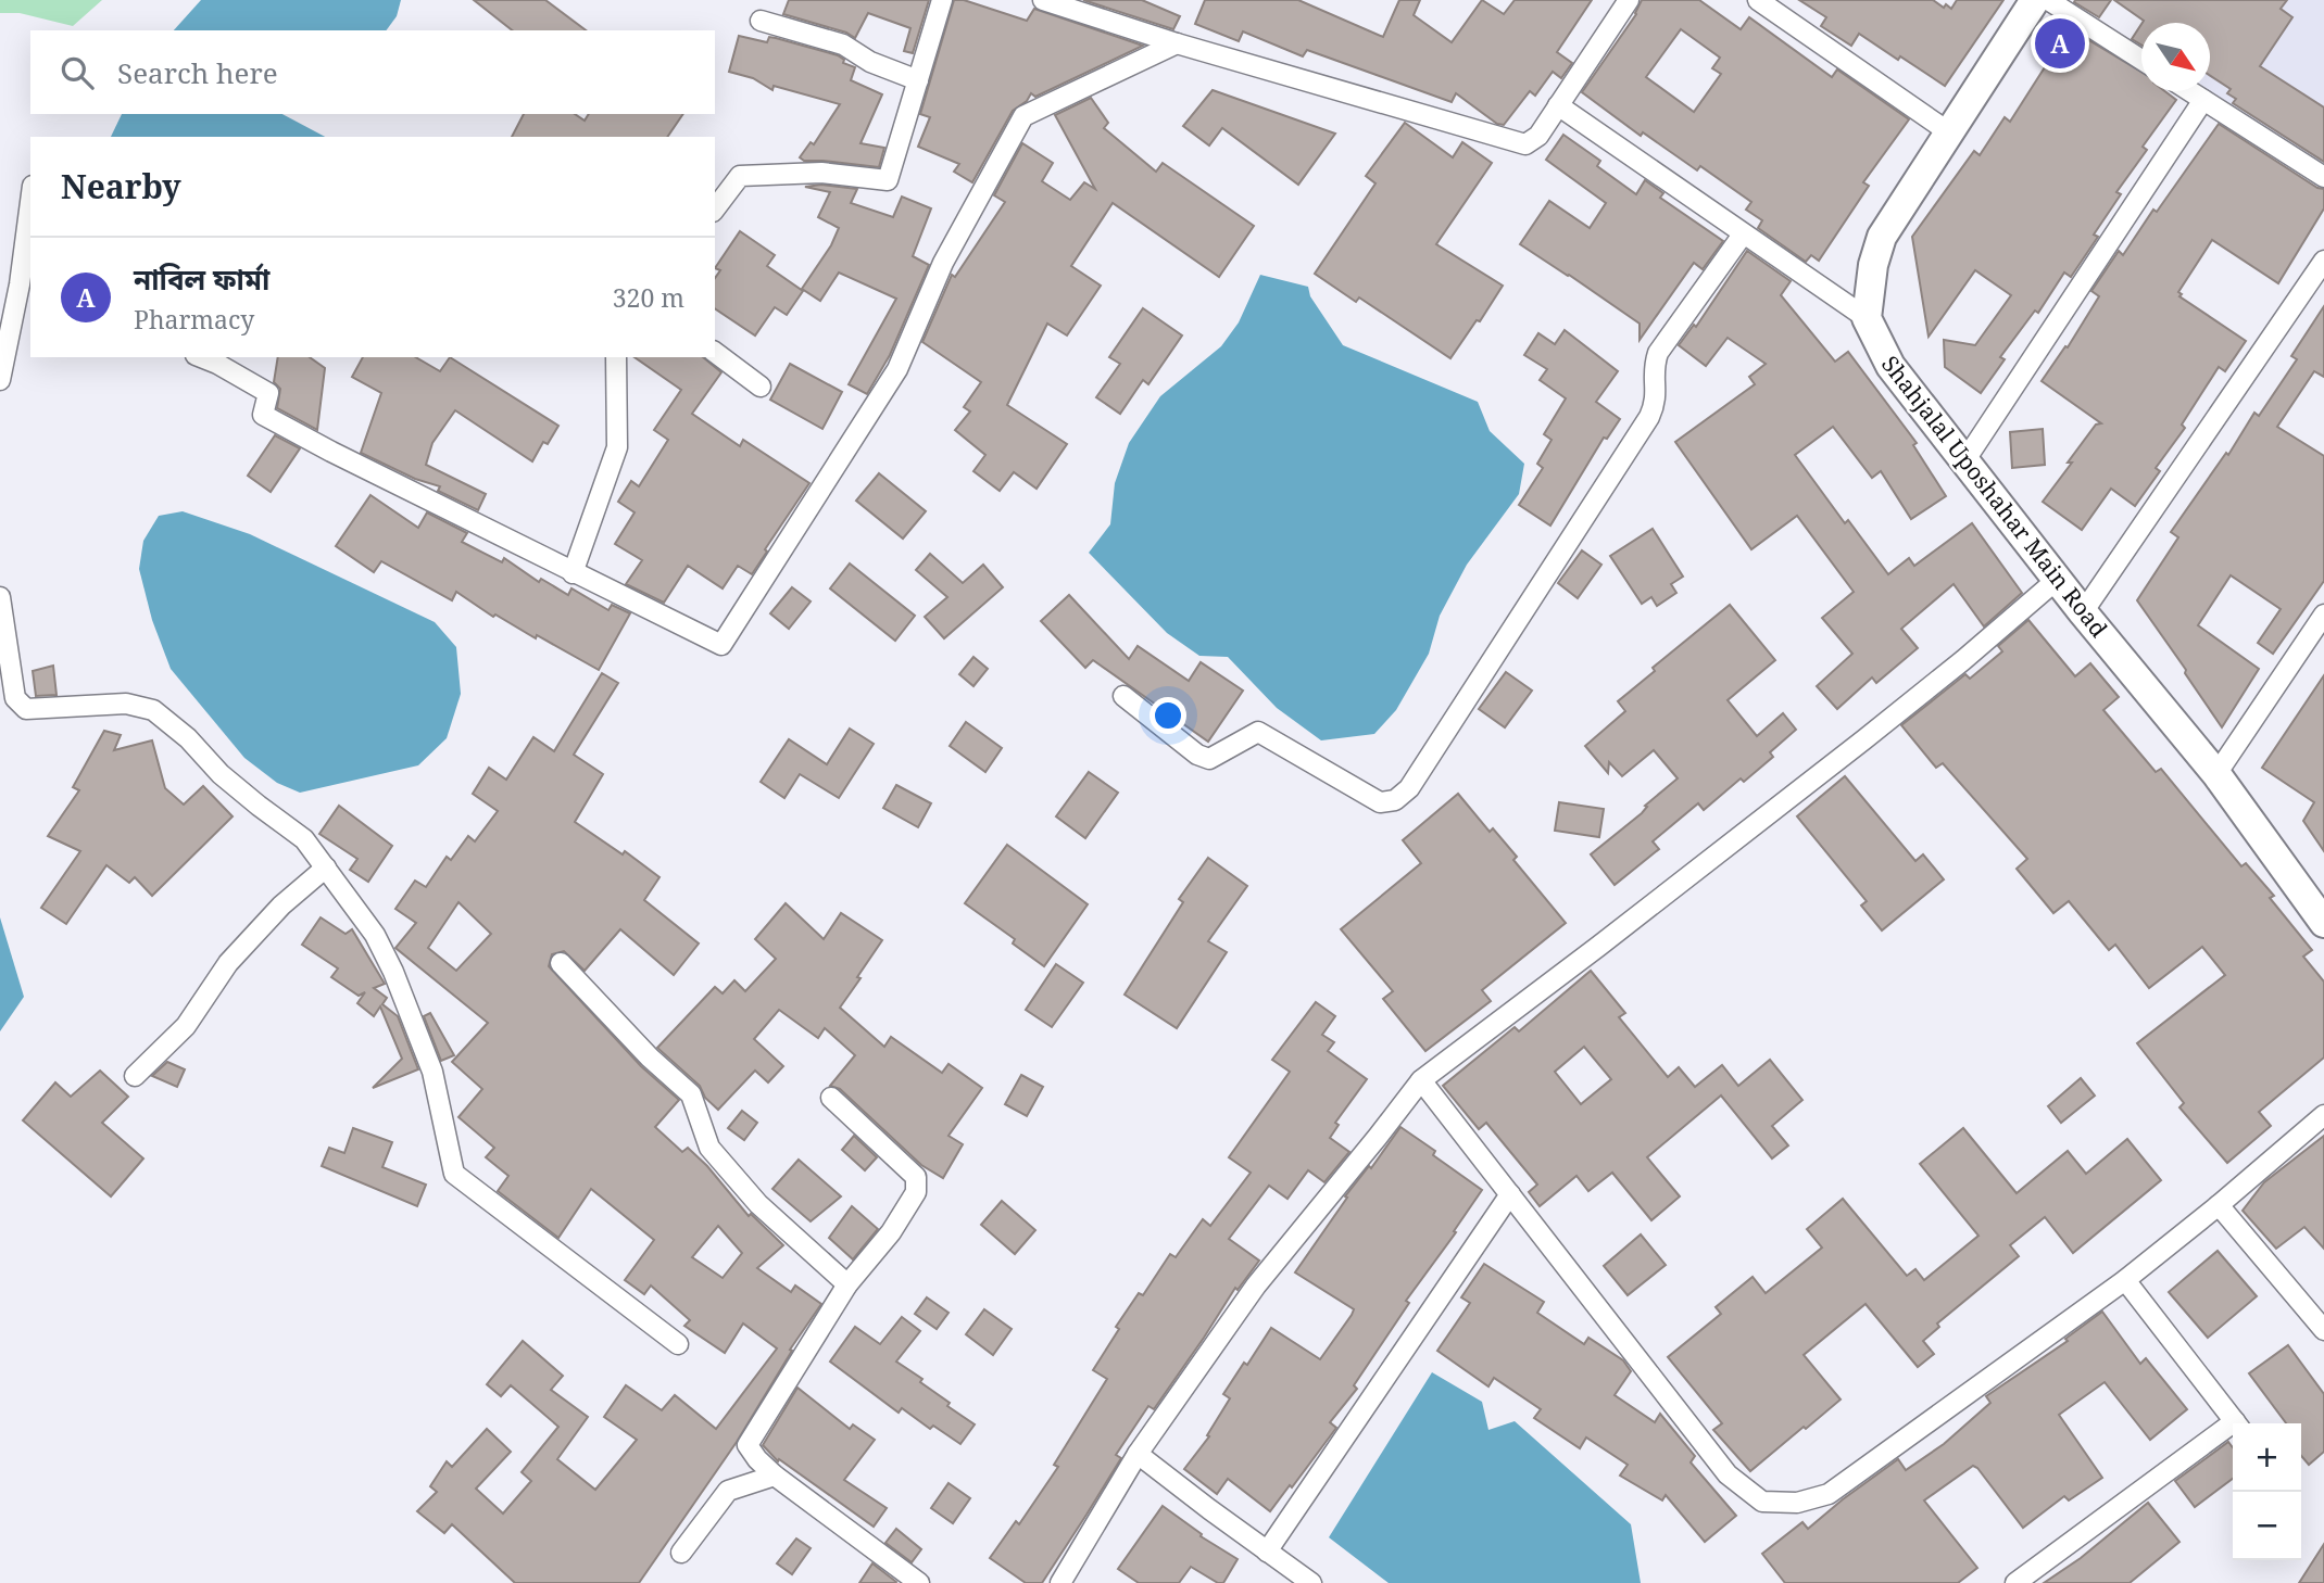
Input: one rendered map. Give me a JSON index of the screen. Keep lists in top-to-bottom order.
{
  "streets": {
    "main road": ["Shahjalal Uposhahar Main Road"]
  },
  "north": "bottom right",
  "page": {
    "pins": "A",
    "search": "Search here",
    "heading": "Nearby",
    "list": [
      {
        "mark": "A",
        "name": "নাবিল ফার্মা",
        "note": "Pharmacy",
        "value": "320 m"
      }
    ],
    "map_buttons": ["+", "−"]
  }
}
